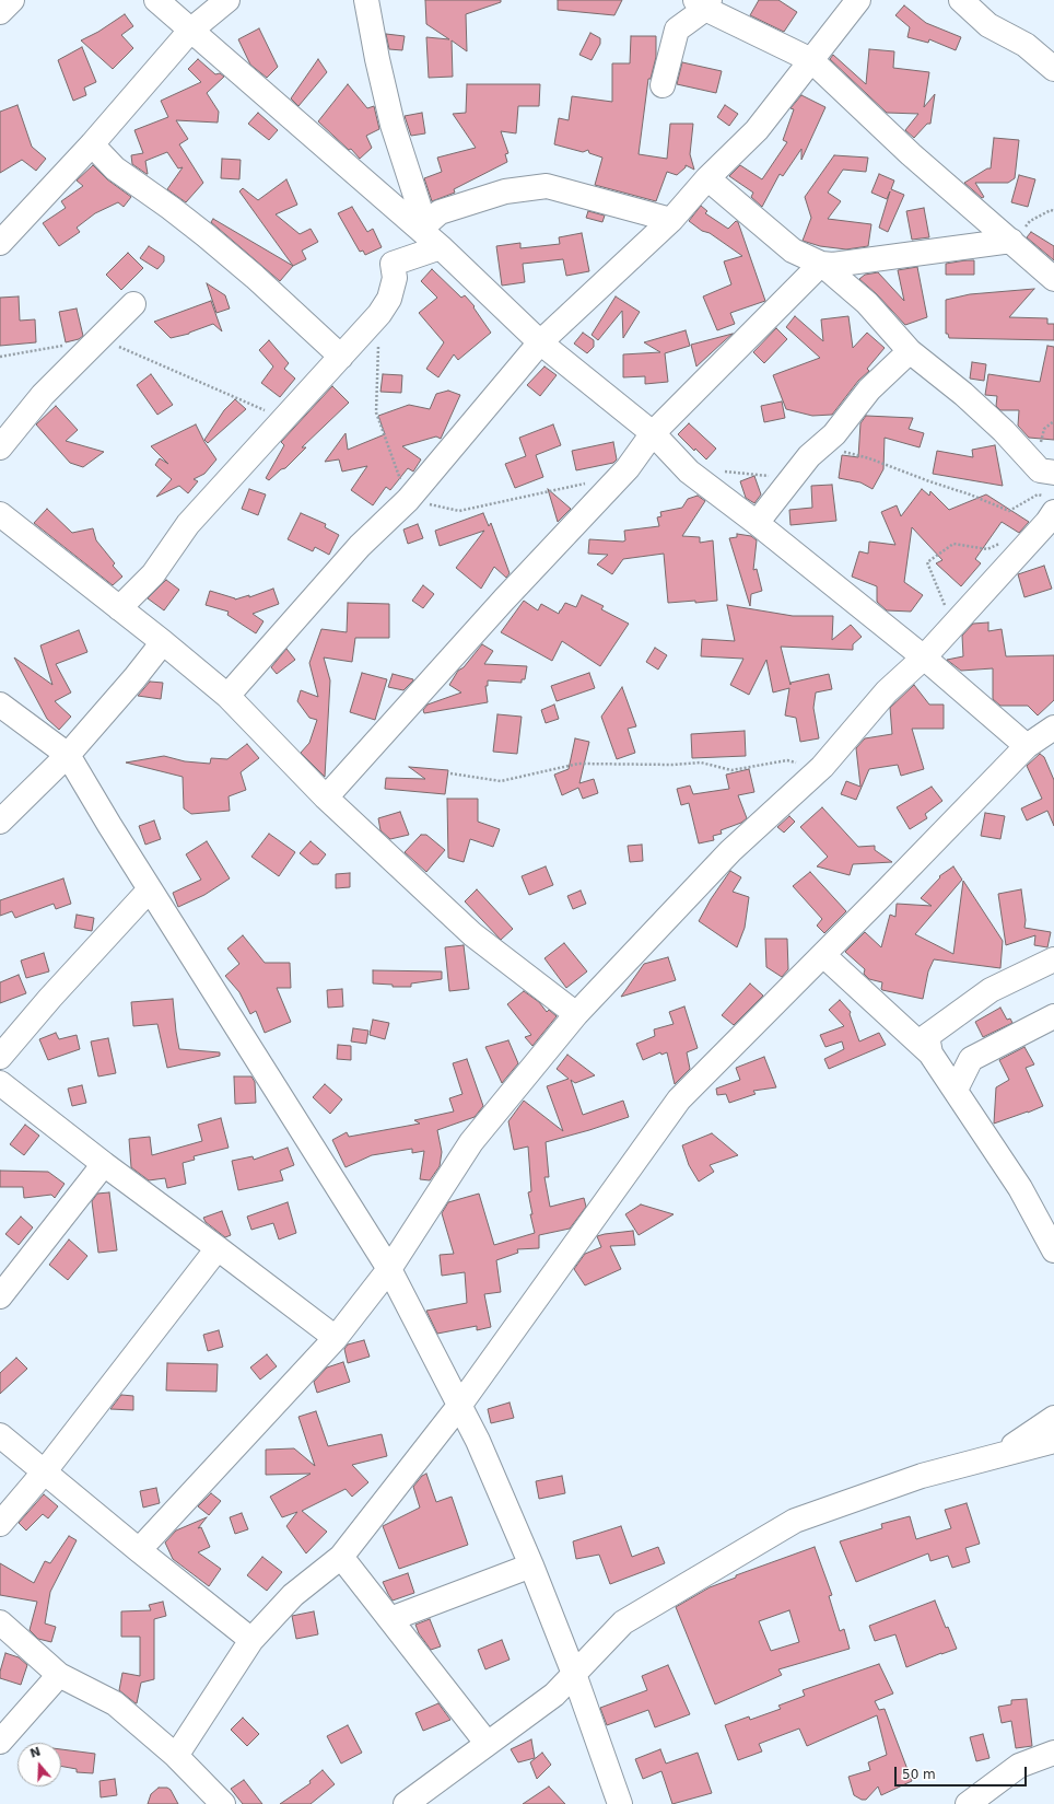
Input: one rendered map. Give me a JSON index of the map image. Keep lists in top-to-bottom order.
{
  "scale_bar": "50 m",
  "north": "top"
}
